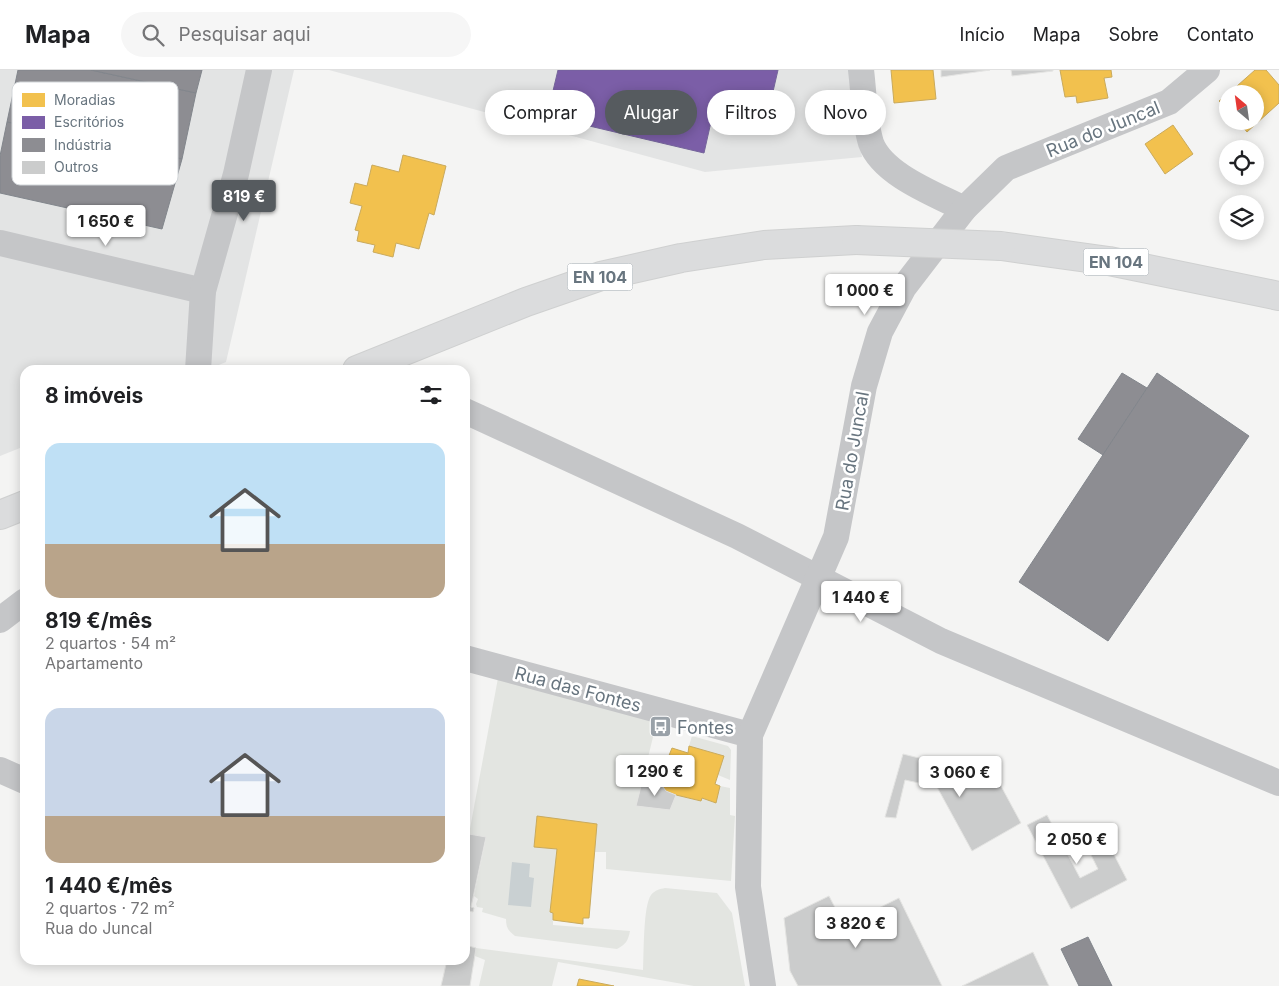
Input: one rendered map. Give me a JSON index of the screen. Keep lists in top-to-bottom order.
{
  "streets": {
    "main road": ["EN 104"],
    "street": ["Rua do Juncal", "Rua das Fontes"]
  },
  "crossings": [
    ["Rua do Juncal", "Rua das Fontes"]
  ],
  "places": {
    "bus stop": ["Fontes"]
  },
  "legend": [
    "Moradias",
    "Escritórios",
    "Indústria",
    "Outros"
  ],
  "north": "top left",
  "page": {
    "header": "Mapa",
    "search": "Pesquisar aqui",
    "nav": [
      "Início",
      "Mapa",
      "Sobre",
      "Contato"
    ],
    "chip": [
      "Comprar",
      "Alugar",
      "Filtros",
      "Novo"
    ],
    "price": [
      "819 €",
      "1 650 €",
      "1 000 €",
      "1 440 €",
      "1 290 €",
      "3 060 €",
      "2 050 €",
      "3 820 €"
    ],
    "heading": "8 imóveis",
    "list": [
      {
        "name": "819 €/mês",
        "note": "2 quartos · 54 m² · Apartamento"
      },
      {
        "name": "1 440 €/mês",
        "note": "2 quartos · 72 m² · Rua do Juncal"
      }
    ]
  }
}
